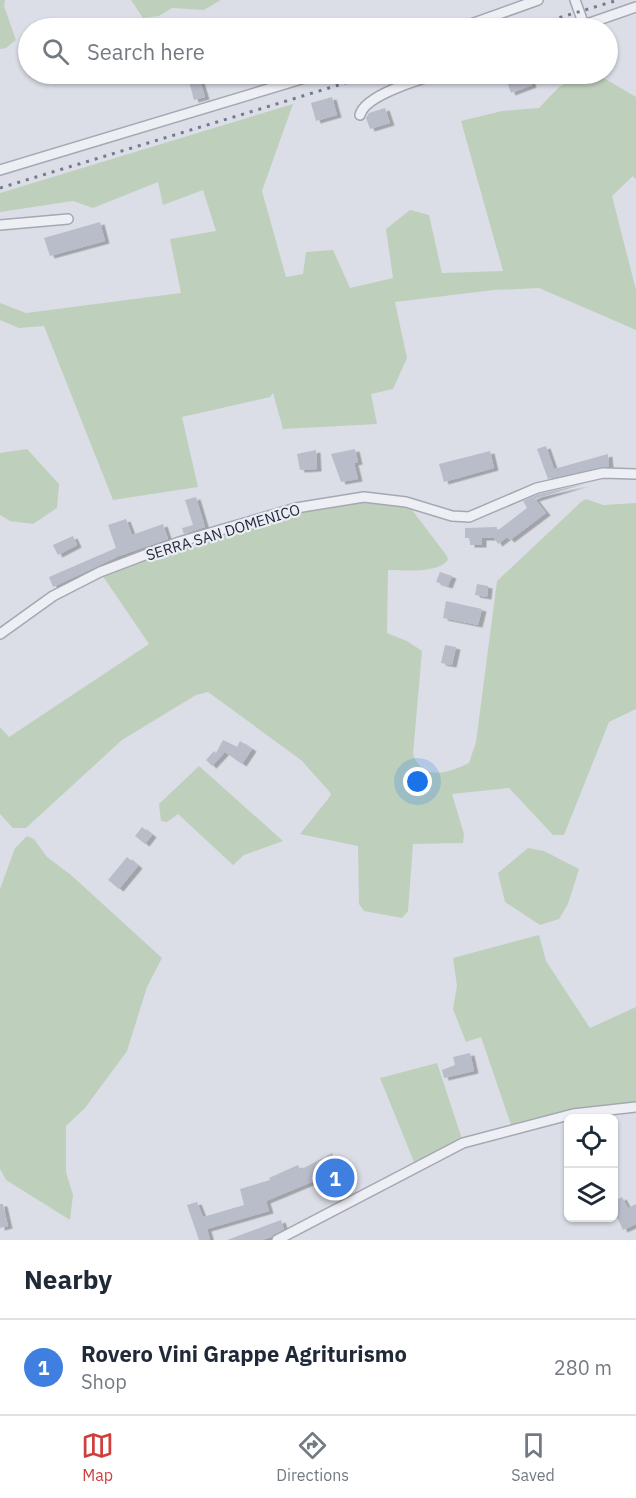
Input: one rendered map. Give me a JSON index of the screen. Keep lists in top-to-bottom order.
{
  "streets": {
    "street": ["SERRA SAN DOMENICO"]
  },
  "page": {
    "search": "Search here",
    "pins": "1",
    "heading": "Nearby",
    "list": [
      {
        "mark": "1",
        "name": "Rovero Vini Grappe Agriturismo",
        "note": "Shop",
        "value": "280 m"
      }
    ],
    "nav": ["Map", "Directions", "Saved"]
  }
}
